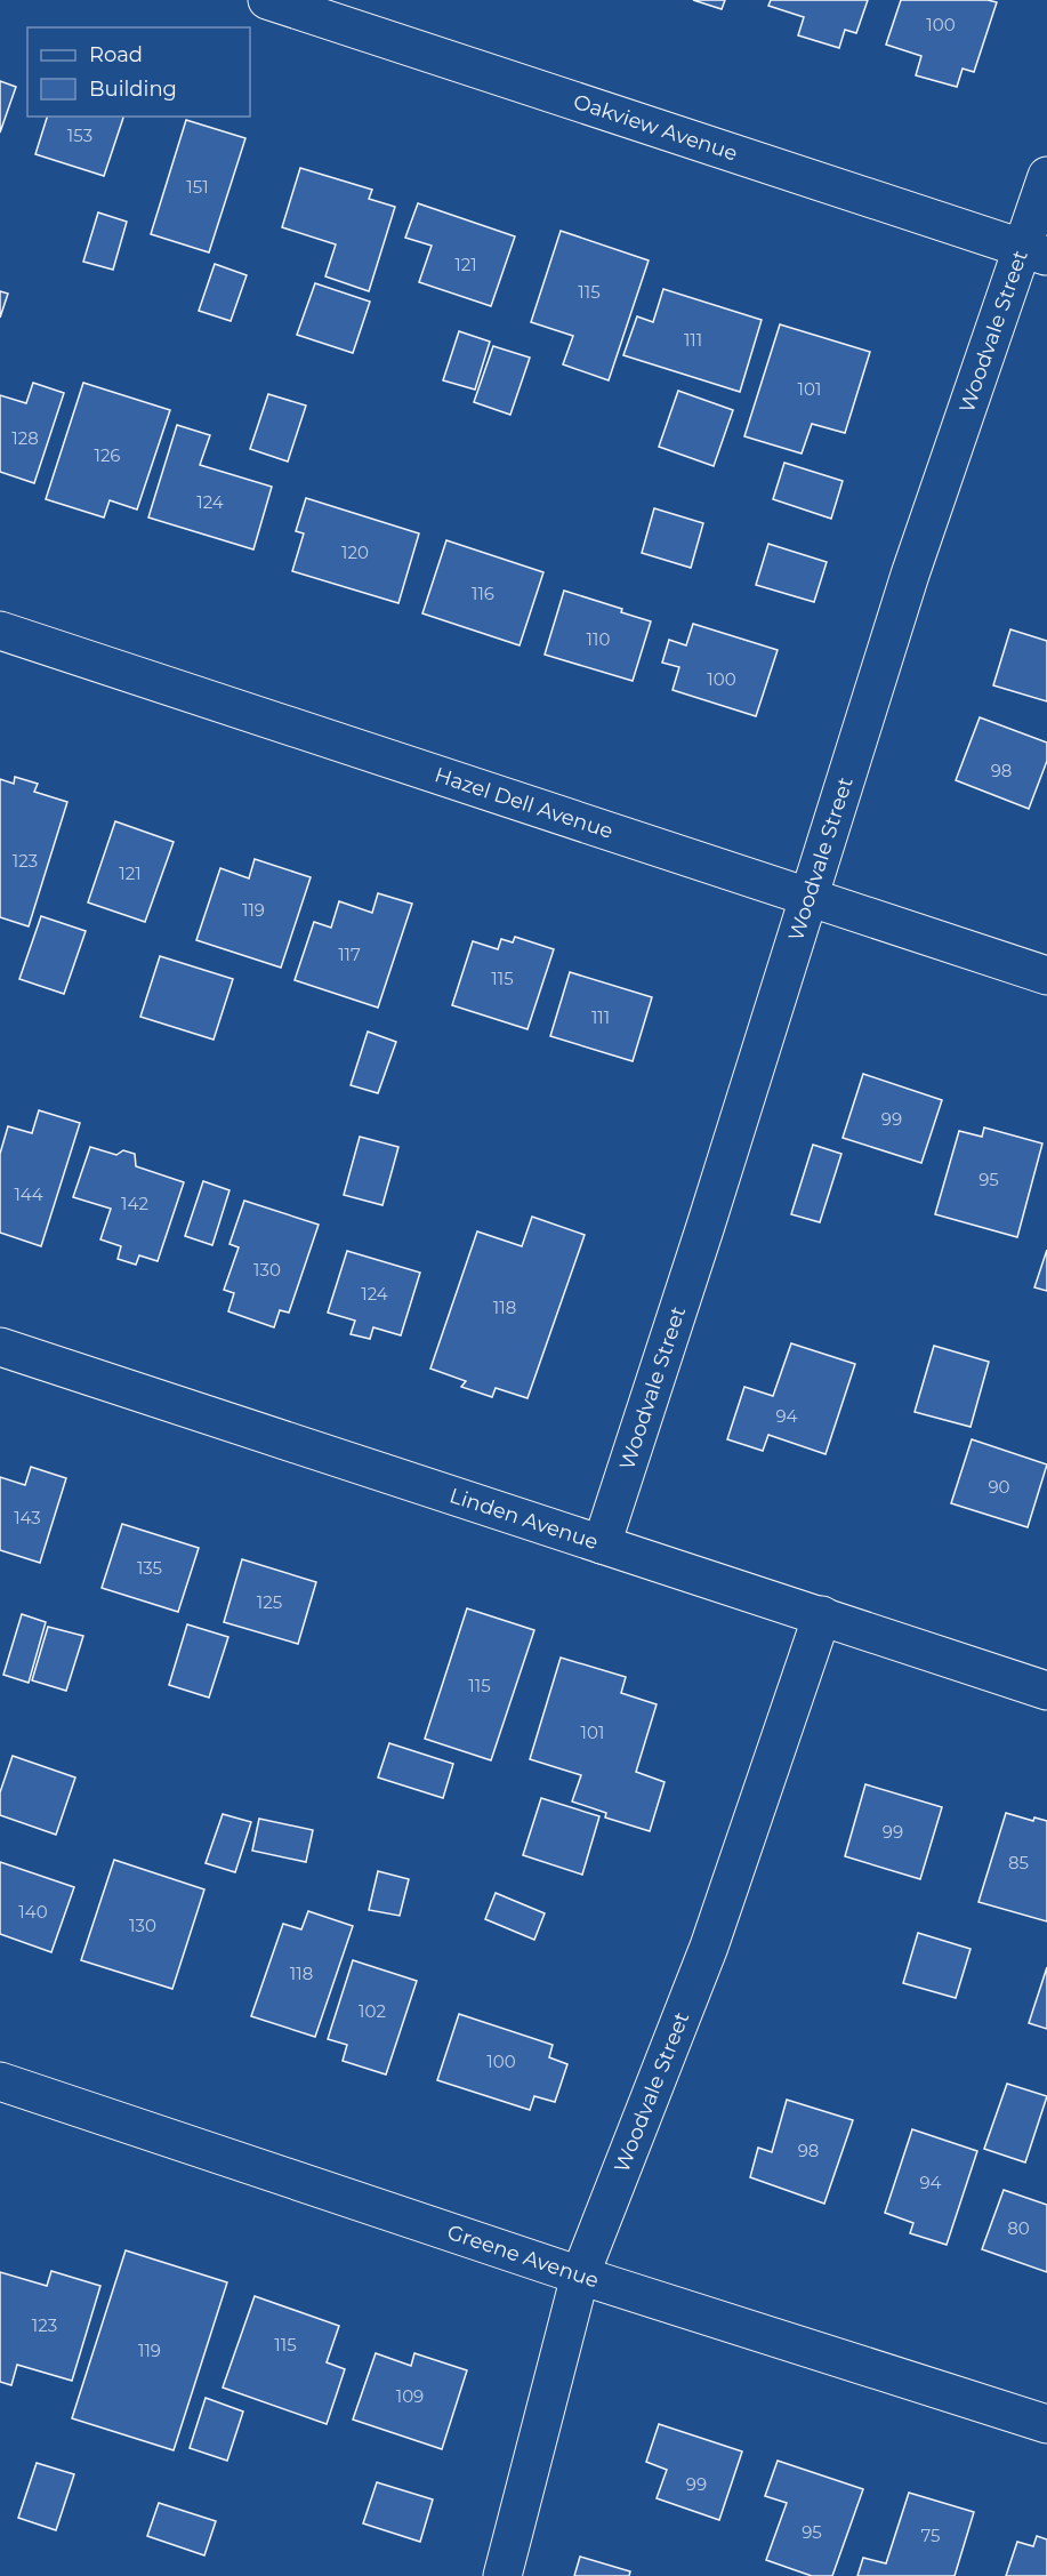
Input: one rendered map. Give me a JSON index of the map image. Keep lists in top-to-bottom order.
{
  "streets": {
    "street": [
      "Oakview Avenue",
      "Woodvale Street",
      "Hazel Dell Avenue",
      "Linden Avenue",
      "Greene Avenue"
    ]
  },
  "crossings": [
    ["Oakview Avenue", "Woodvale Street"],
    ["Woodvale Street", "Hazel Dell Avenue"],
    ["Woodvale Street", "Linden Avenue"],
    ["Woodvale Street", "Greene Avenue"]
  ],
  "house_numbers": [
    "100",
    "153",
    "151",
    "121",
    "115",
    "111",
    "101",
    "128",
    "126",
    "124",
    "120",
    "116",
    "110",
    "100",
    "98",
    "123",
    "121",
    "119",
    "117",
    "115",
    "111",
    "99",
    "95",
    "144",
    "142",
    "130",
    "124",
    "118",
    "94",
    "90",
    "143",
    "135",
    "125",
    "115",
    "101",
    "99",
    "85",
    "140",
    "130",
    "118",
    "102",
    "100",
    "98",
    "94",
    "80",
    "123",
    "115",
    "119",
    "109",
    "99",
    "95",
    "75"
  ],
  "legend": ["Road", "Building"]
}
